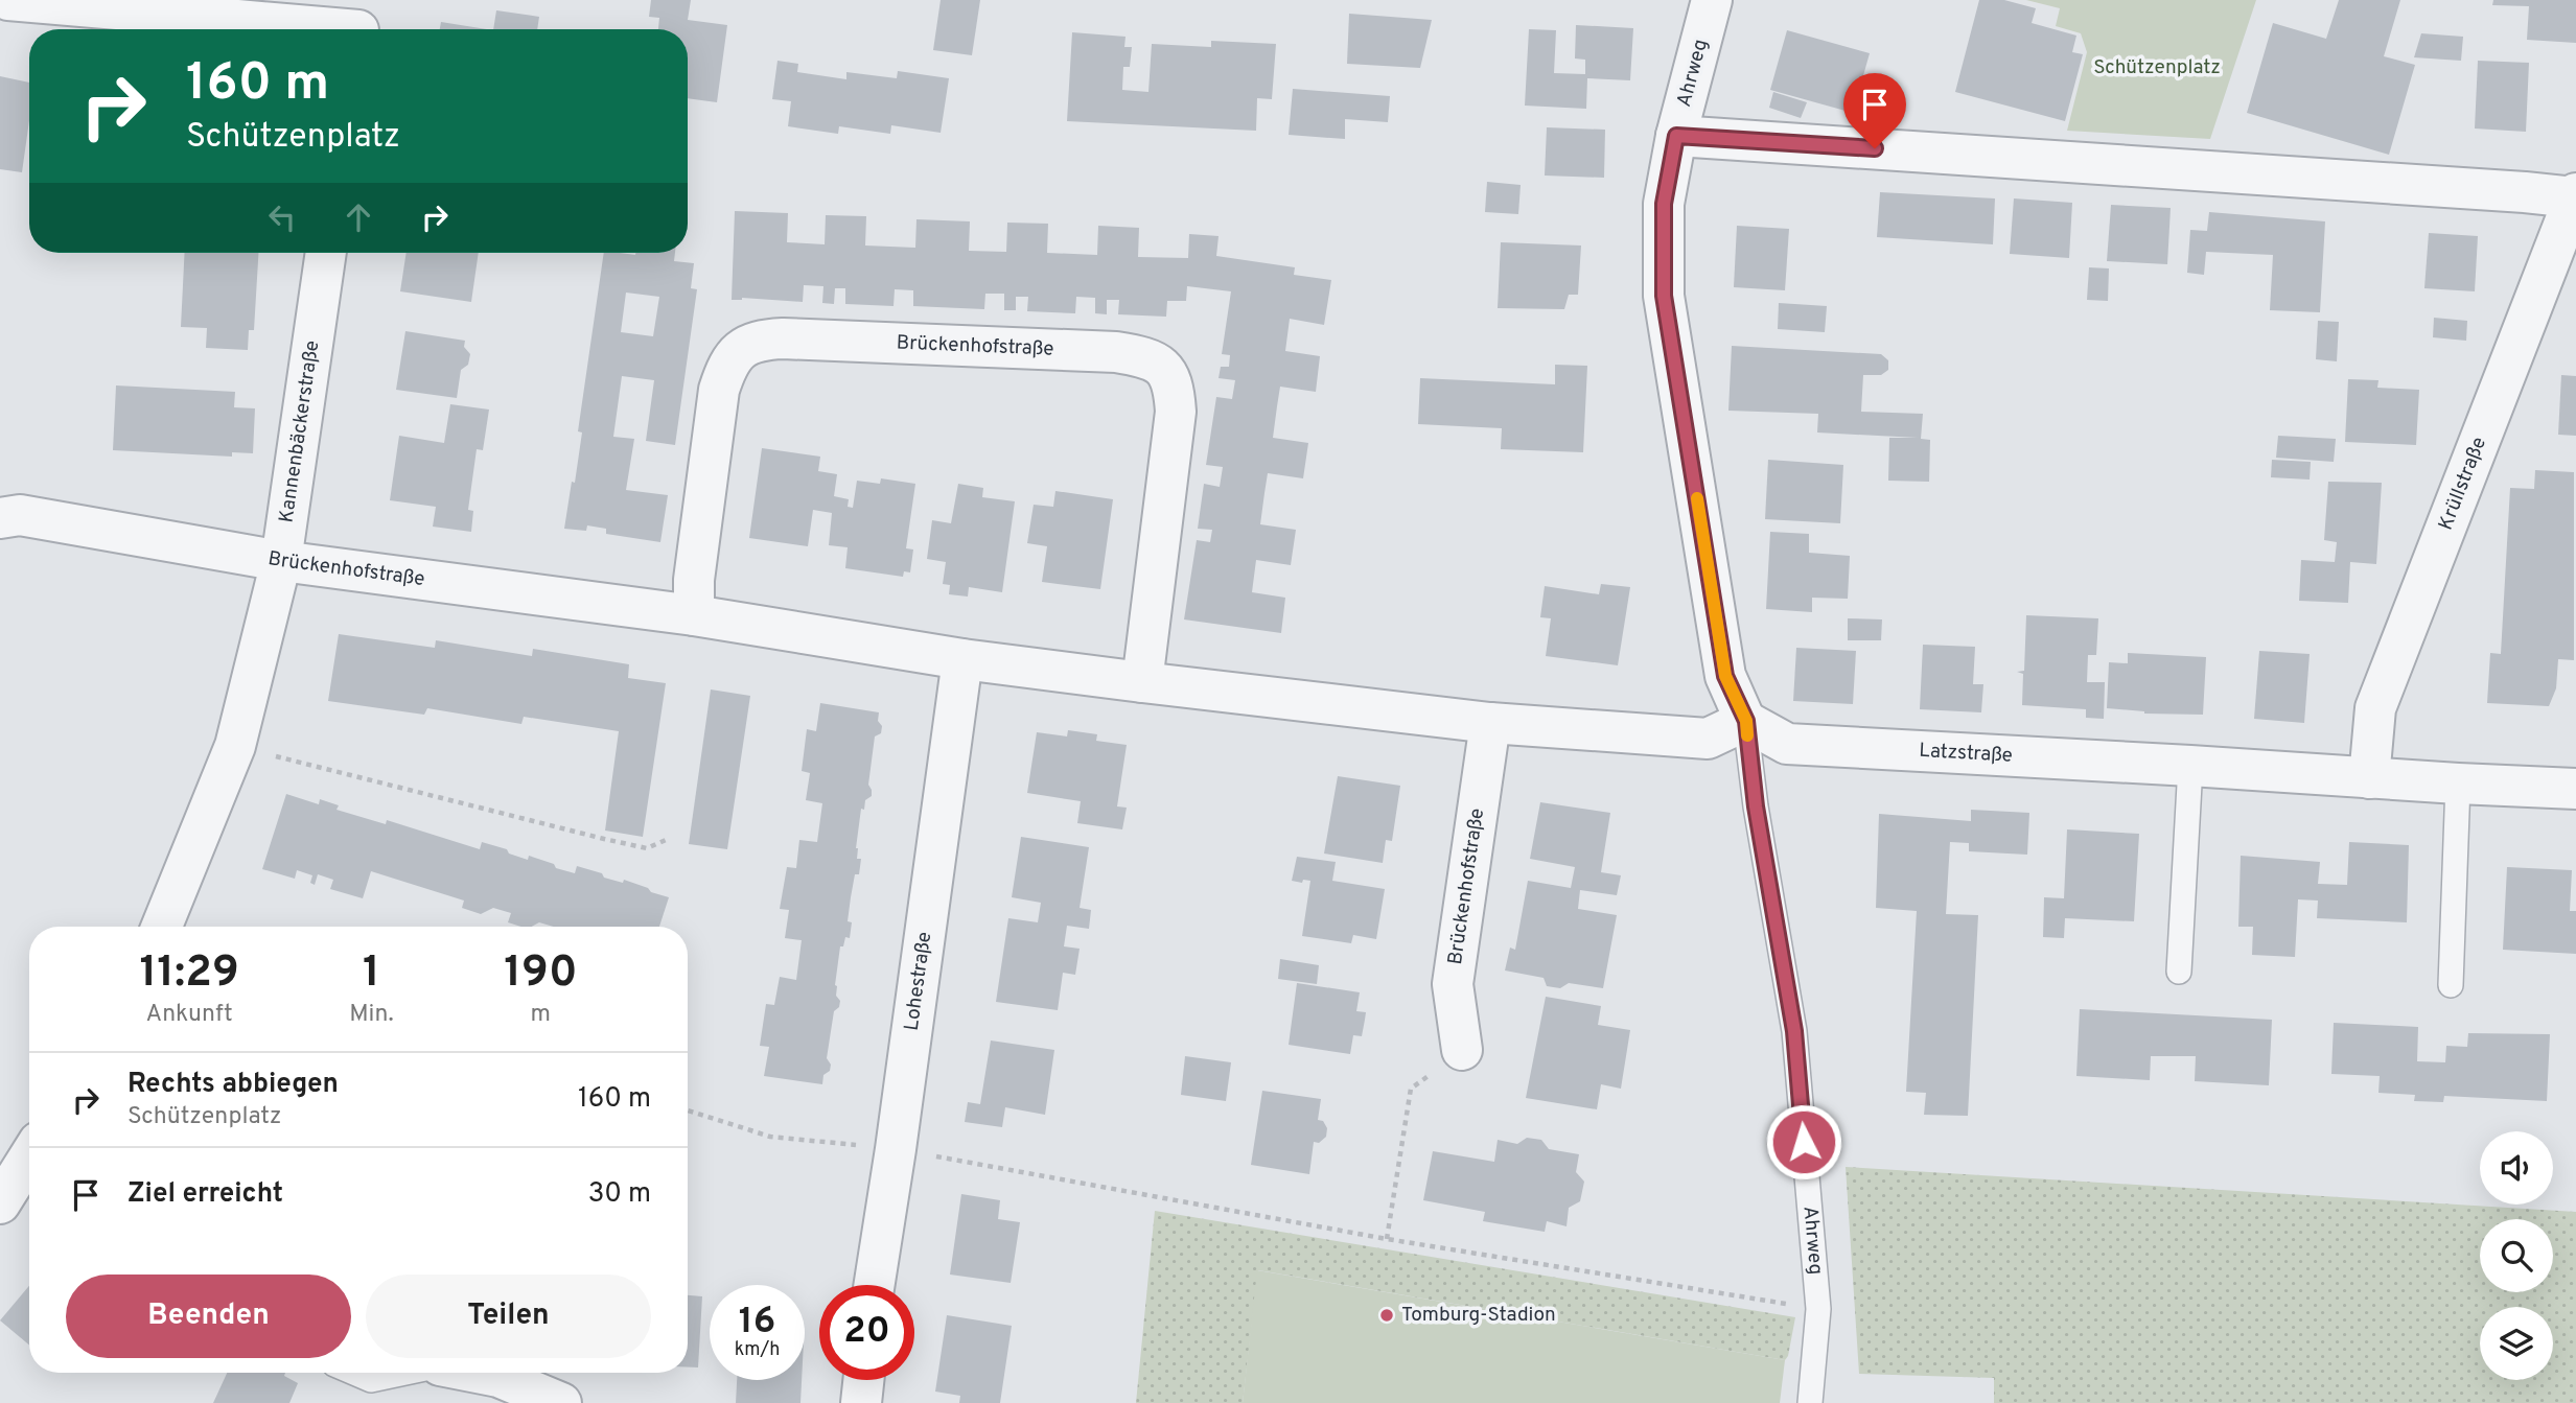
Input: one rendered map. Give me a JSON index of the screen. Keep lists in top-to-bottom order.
{
  "streets": {
    "street": [
      "Ahrweg",
      "Brückenhofstraße",
      "Kannenbäckerstraße",
      "Krüllstraße",
      "Latzstraße",
      "Lohestraße"
    ]
  },
  "crossings": [
    ["Ahrweg", "Brückenhofstraße"],
    ["Ahrweg", "Latzstraße"],
    ["Brückenhofstraße", "Kannenbäckerstraße"],
    ["Brückenhofstraße", "Latzstraße"],
    ["Brückenhofstraße", "Lohestraße"],
    ["Krüllstraße", "Latzstraße"]
  ],
  "parks": ["Schützenplatz"],
  "places": ["Tomburg-Stadion"],
  "page": {
    "turn": ["160 m", "Schützenplatz"],
    "eta": [
      "11:29",
      "Ankunft",
      "1",
      "Min.",
      "190",
      "m"
    ],
    "list": [
      {
        "name": "Rechts abbiegen",
        "note": "Schützenplatz",
        "value": "160 m"
      },
      {
        "name": "Ziel erreicht",
        "value": "30 m"
      }
    ],
    "buttons": ["Beenden", "Teilen"],
    "speed": "16 km/h",
    "limit": "20"
  }
}
